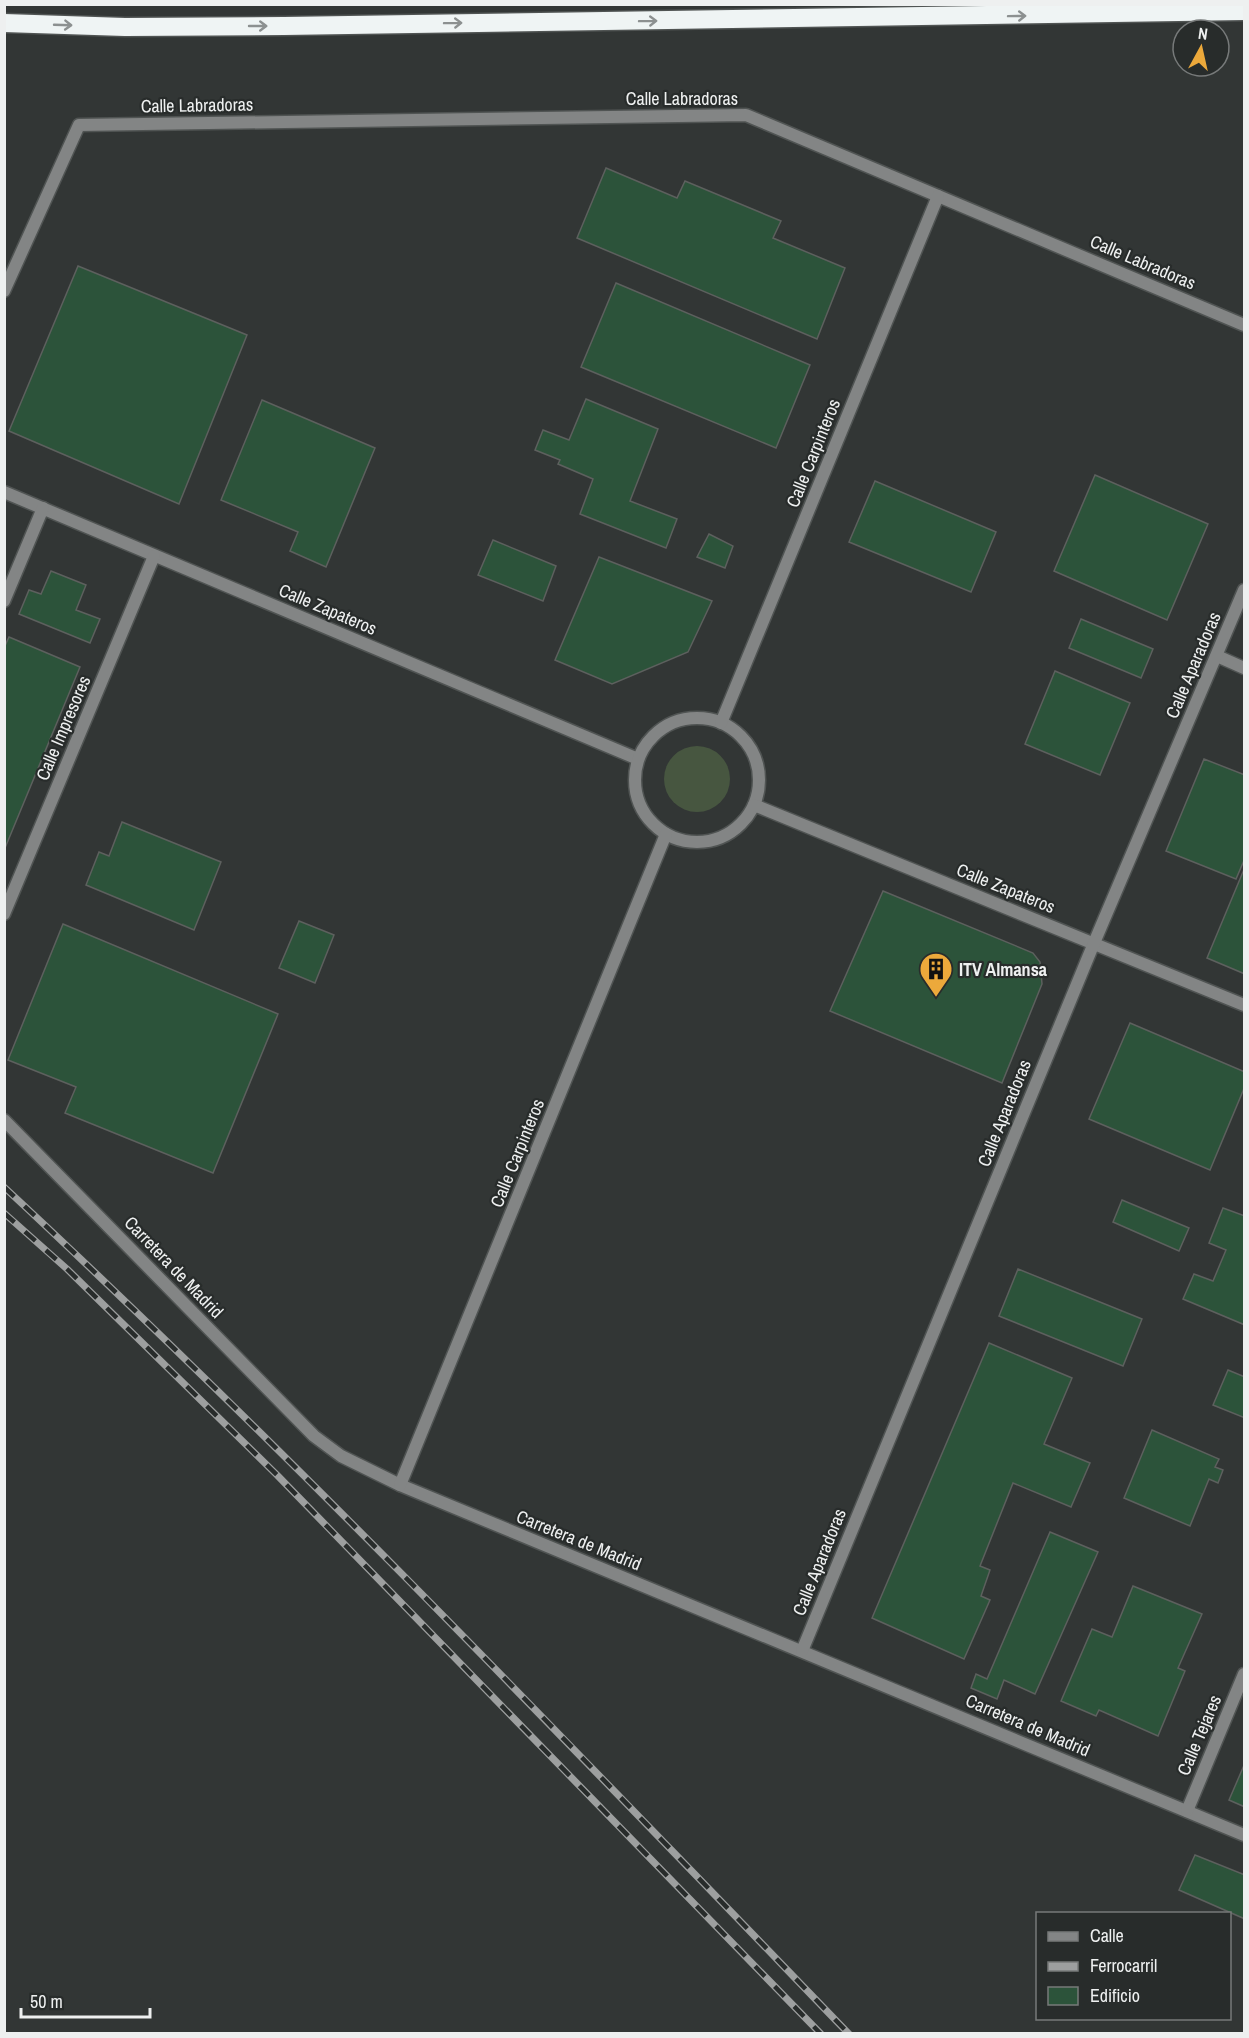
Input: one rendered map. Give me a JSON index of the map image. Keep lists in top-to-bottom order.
{
  "streets": {
    "street": [
      "Calle Labradoras",
      "Calle Carpinteros",
      "Calle Zapateros",
      "Calle Aparadoras",
      "Calle Impresores",
      "Carretera de Madrid",
      "Calle Tejares"
    ]
  },
  "crossings": [
    ["Calle Labradoras", "Calle Carpinteros"],
    ["Calle Carpinteros", "Calle Zapateros"],
    ["Calle Carpinteros", "Carretera de Madrid"],
    ["Calle Zapateros", "Calle Aparadoras"],
    ["Calle Zapateros", "Calle Impresores"],
    ["Calle Aparadoras", "Carretera de Madrid"],
    ["Carretera de Madrid", "Calle Tejares"]
  ],
  "places": {
    "building": ["ITV Almansa"]
  },
  "legend": ["Calle", "Ferrocarril", "Edificio"],
  "scale_bar": "50 m",
  "north": "top"
}
